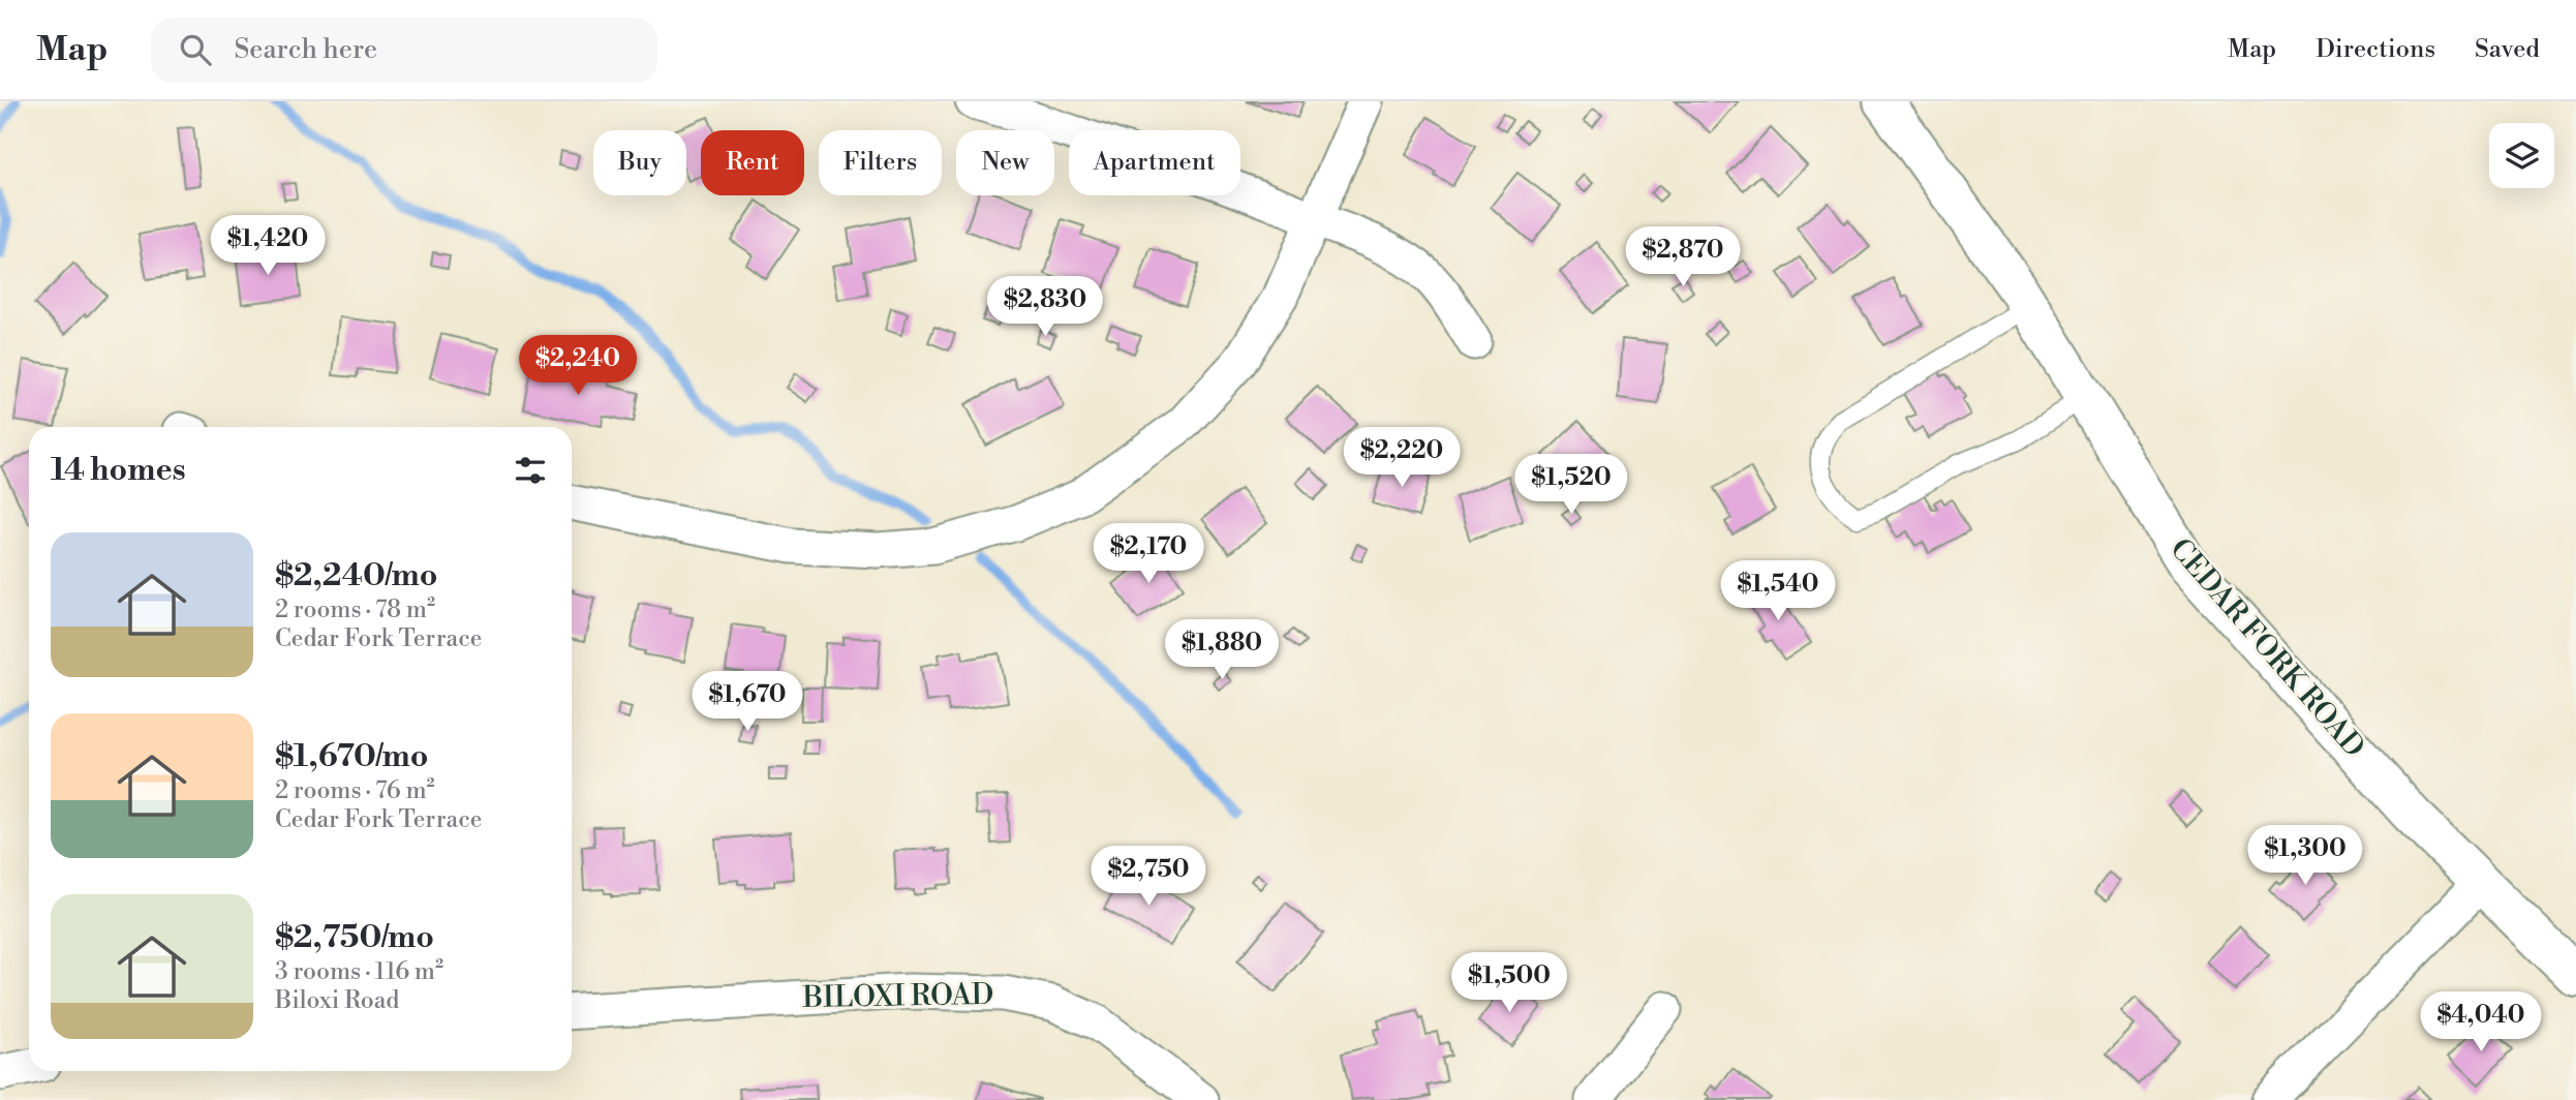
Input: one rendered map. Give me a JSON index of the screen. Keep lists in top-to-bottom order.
{
  "streets": {
    "street": ["CEDAR FORK ROAD", "BILOXI ROAD"]
  },
  "page": {
    "header": "Map",
    "search": "Search here",
    "nav": ["Map", "Directions", "Saved"],
    "chip": [
      "Buy",
      "Rent",
      "Filters",
      "New",
      "Apartment"
    ],
    "price": [
      "$1,420",
      "$2,870",
      "$2,830",
      "$2,240",
      "$2,220",
      "$1,520",
      "$2,170",
      "$1,540",
      "$1,880",
      "$1,670",
      "$1,300",
      "$2,750",
      "$1,500",
      "$4,040"
    ],
    "heading": "14 homes",
    "list": [
      {
        "name": "$2,240/mo",
        "note": "2 rooms · 78 m² · Cedar Fork Terrace"
      },
      {
        "name": "$1,670/mo",
        "note": "2 rooms · 76 m² · Cedar Fork Terrace"
      },
      {
        "name": "$2,750/mo",
        "note": "3 rooms · 116 m² · Biloxi Road"
      }
    ]
  }
}
